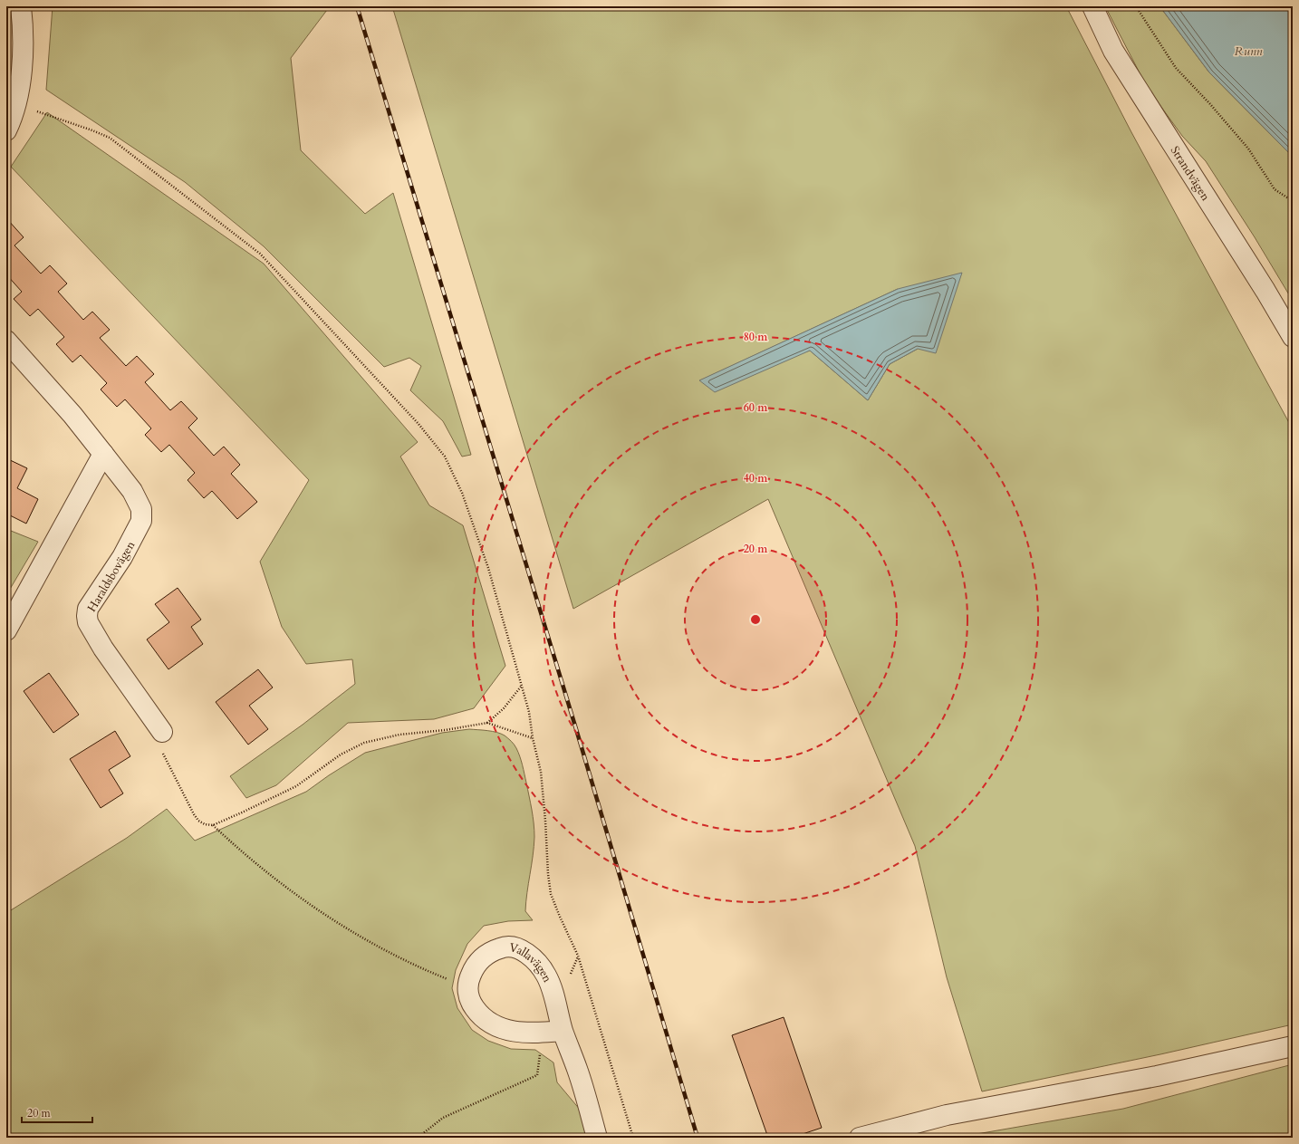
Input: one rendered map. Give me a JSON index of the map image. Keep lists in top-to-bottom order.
{
  "streets": {
    "street": ["Strandvägen", "Haraldsbovägen", "Vallavägen"]
  },
  "water": ["Runn"],
  "scale_bar": "20 m",
  "rings": [
    "80 m",
    "60 m",
    "40 m",
    "20 m"
  ]
}
